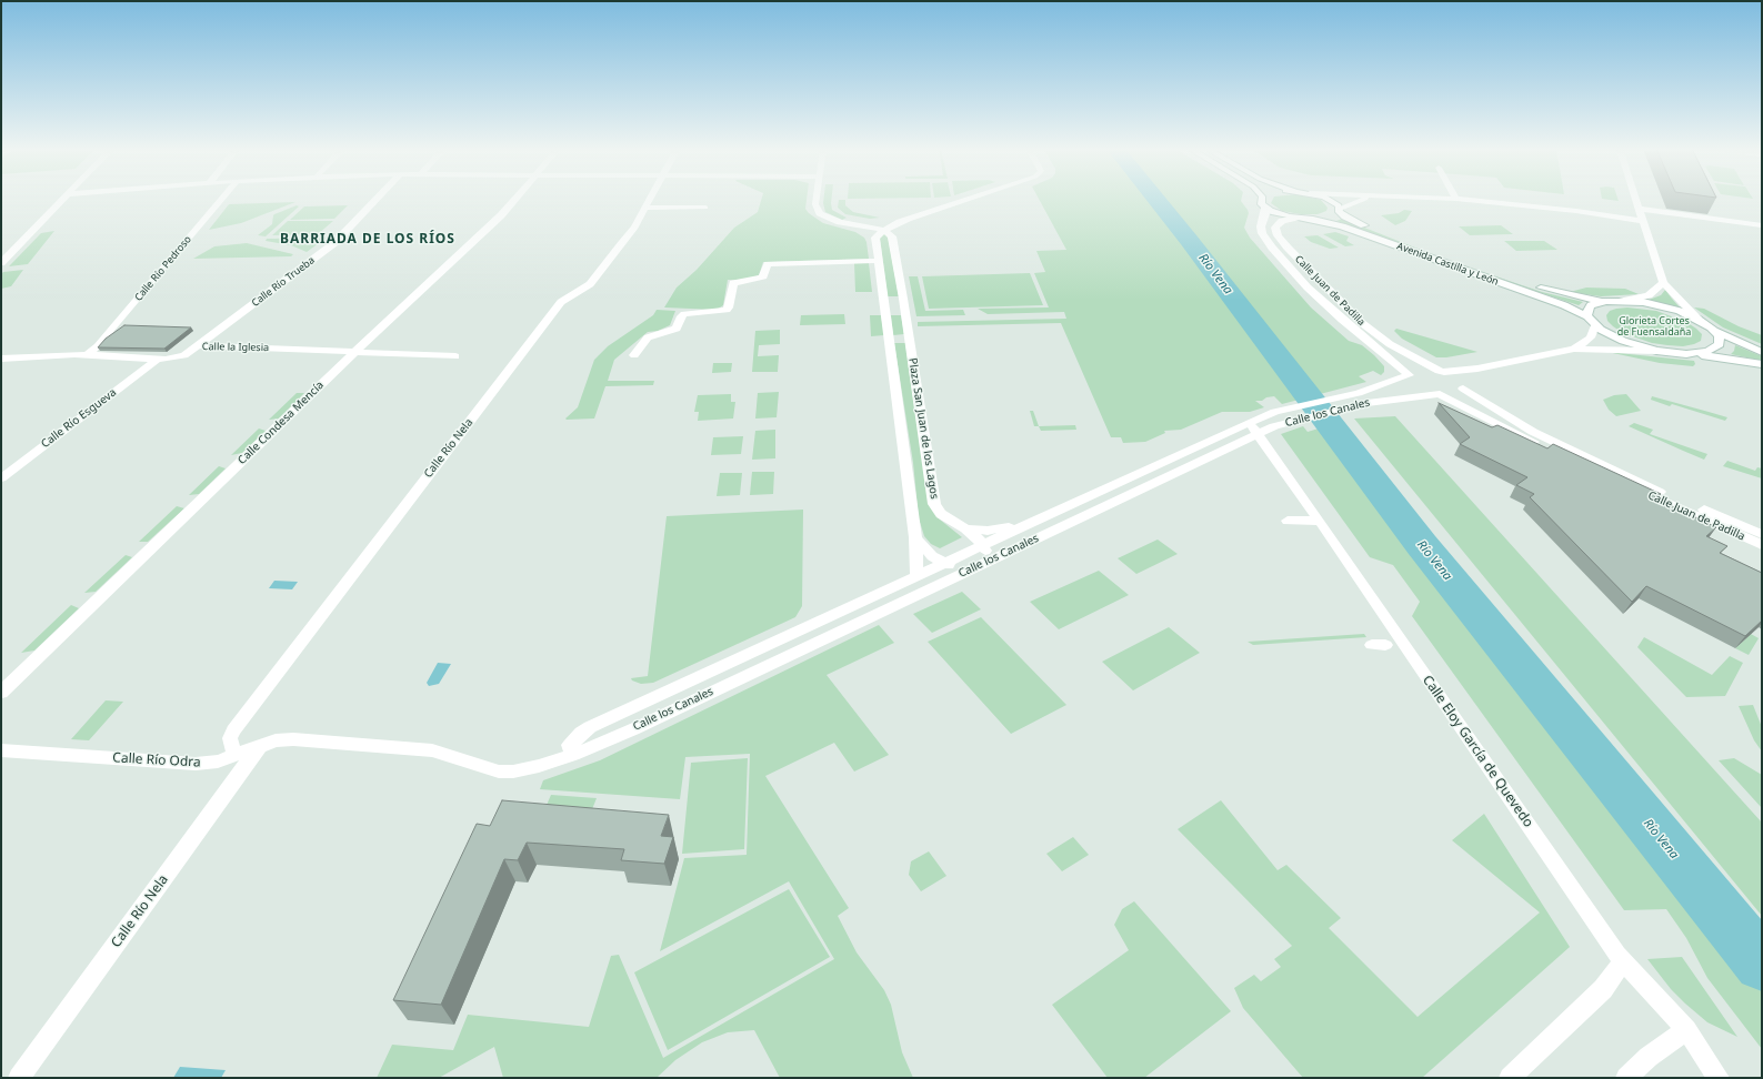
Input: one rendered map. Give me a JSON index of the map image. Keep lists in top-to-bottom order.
{
  "streets": {
    "street": [
      "Avenida Castilla y León",
      "Calle Río Pedroso",
      "Calle Río Trueba",
      "Calle Juan de Padilla",
      "Calle la Iglesia",
      "Calle los Canales",
      "Calle Río Esgueva",
      "Calle Condesa Mencía",
      "Plaza San Juan de los Lagos",
      "Calle Río Nela",
      "Calle Eloy García de Quevedo",
      "Calle Río Odra"
    ]
  },
  "crossings": [
    ["Avenida Castilla y León", "Calle Juan de Padilla"],
    ["Calle Río Pedroso", "Calle la Iglesia"],
    ["Calle Río Trueba", "Calle la Iglesia"],
    ["Calle Juan de Padilla", "Calle los Canales"],
    ["Calle la Iglesia", "Calle Río Esgueva"],
    ["Calle la Iglesia", "Calle Condesa Mencía"],
    ["Calle los Canales", "Plaza San Juan de los Lagos"],
    ["Calle los Canales", "Calle Eloy García de Quevedo"],
    ["Calle los Canales", "Calle Río Odra"],
    ["Calle Río Nela", "Calle Río Odra"]
  ],
  "districts": ["BARRIADA DE LOS RÍOS"],
  "water": ["Río Vena"],
  "parks": ["Glorieta Cortes de Fuensaldaña"]
}
